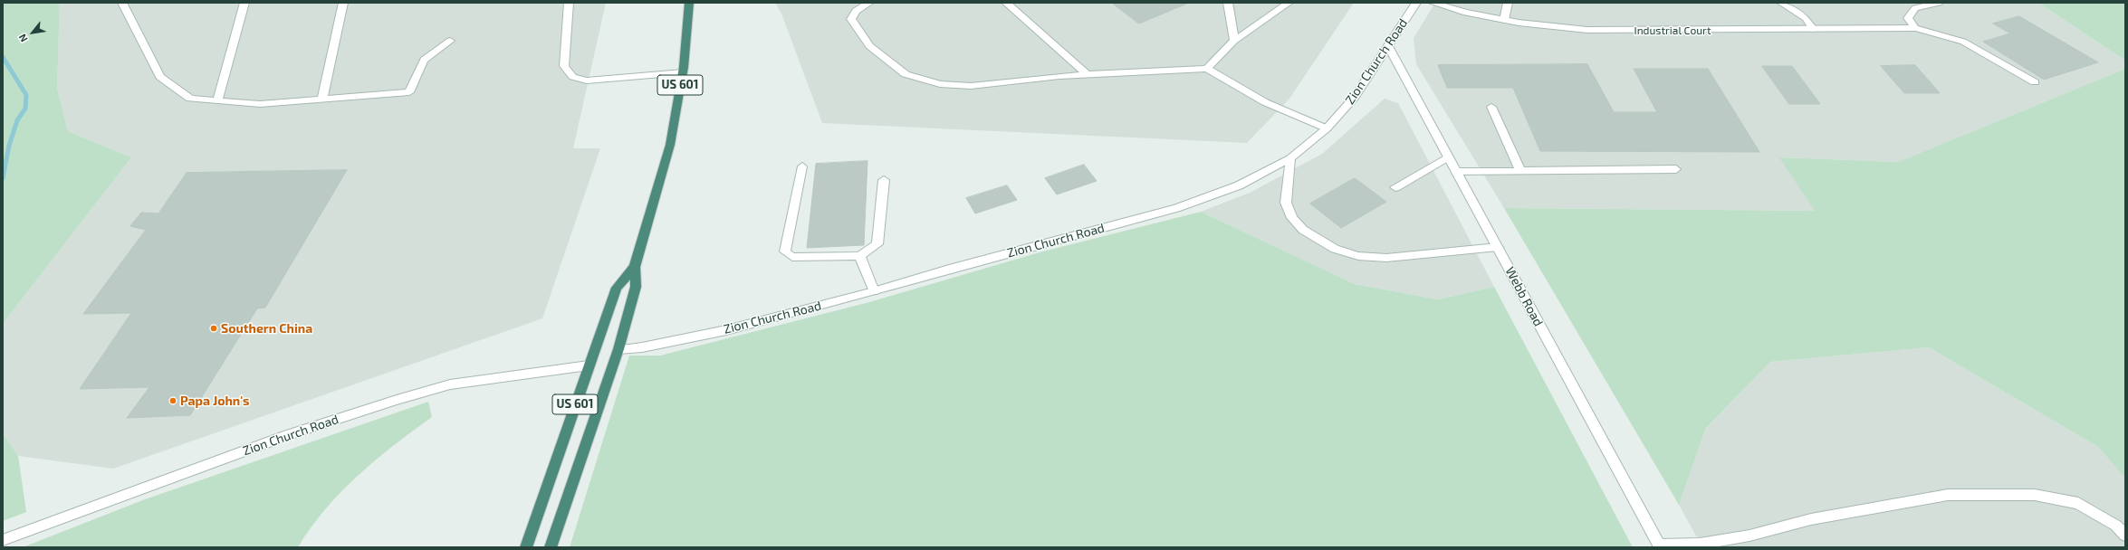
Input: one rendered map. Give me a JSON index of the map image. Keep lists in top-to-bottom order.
{
  "streets": {
    "highway": ["US 601"],
    "street": ["Industrial Court", "Zion Church Road", "Webb Road"]
  },
  "crossings": [
    ["Zion Church Road", "US 601"],
    ["Zion Church Road", "Webb Road"]
  ],
  "places": ["Southern China", "Papa John's"],
  "north": "bottom left"
}
